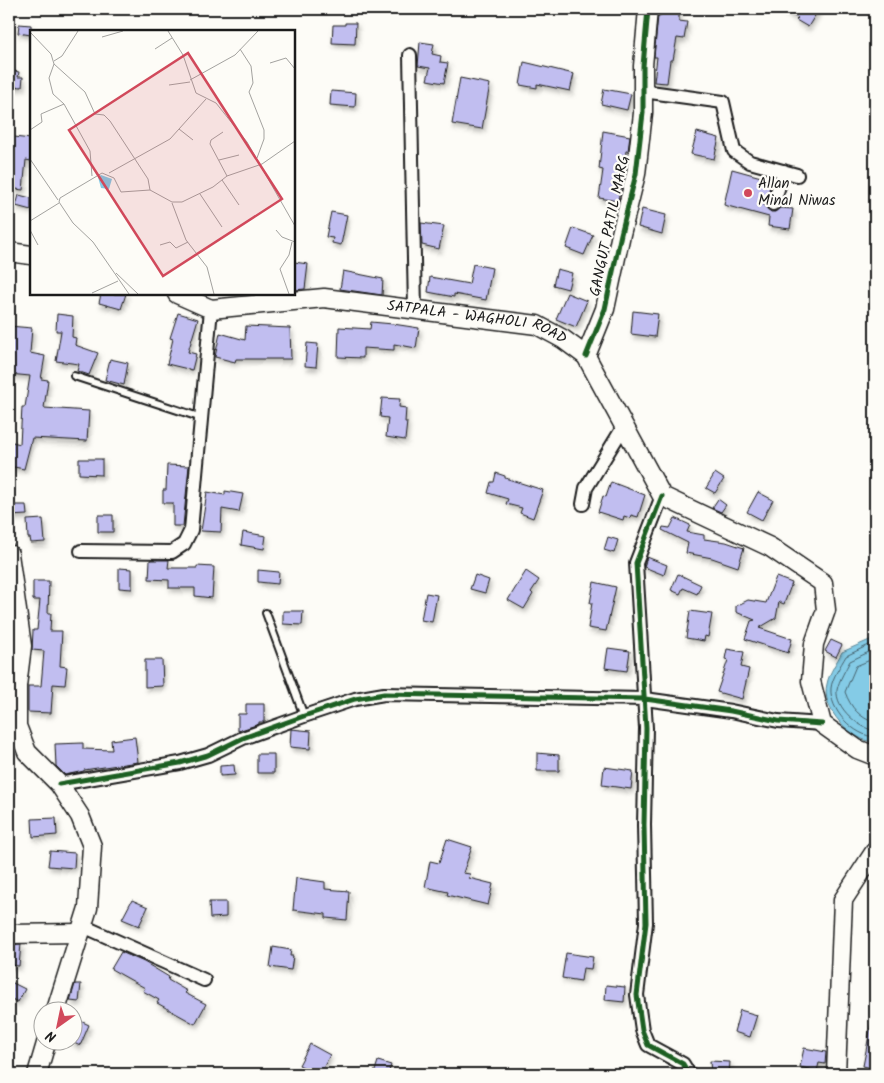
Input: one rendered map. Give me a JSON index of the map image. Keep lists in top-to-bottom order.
{
  "streets": {
    "main road": ["GANGUT PATIL MARG", "SATPALA - WAGHOLI ROAD"]
  },
  "crossings": [
    ["GANGUT PATIL MARG", "SATPALA - WAGHOLI ROAD"]
  ],
  "places": ["Allan Minal Niwas"],
  "north": "bottom left"
}
